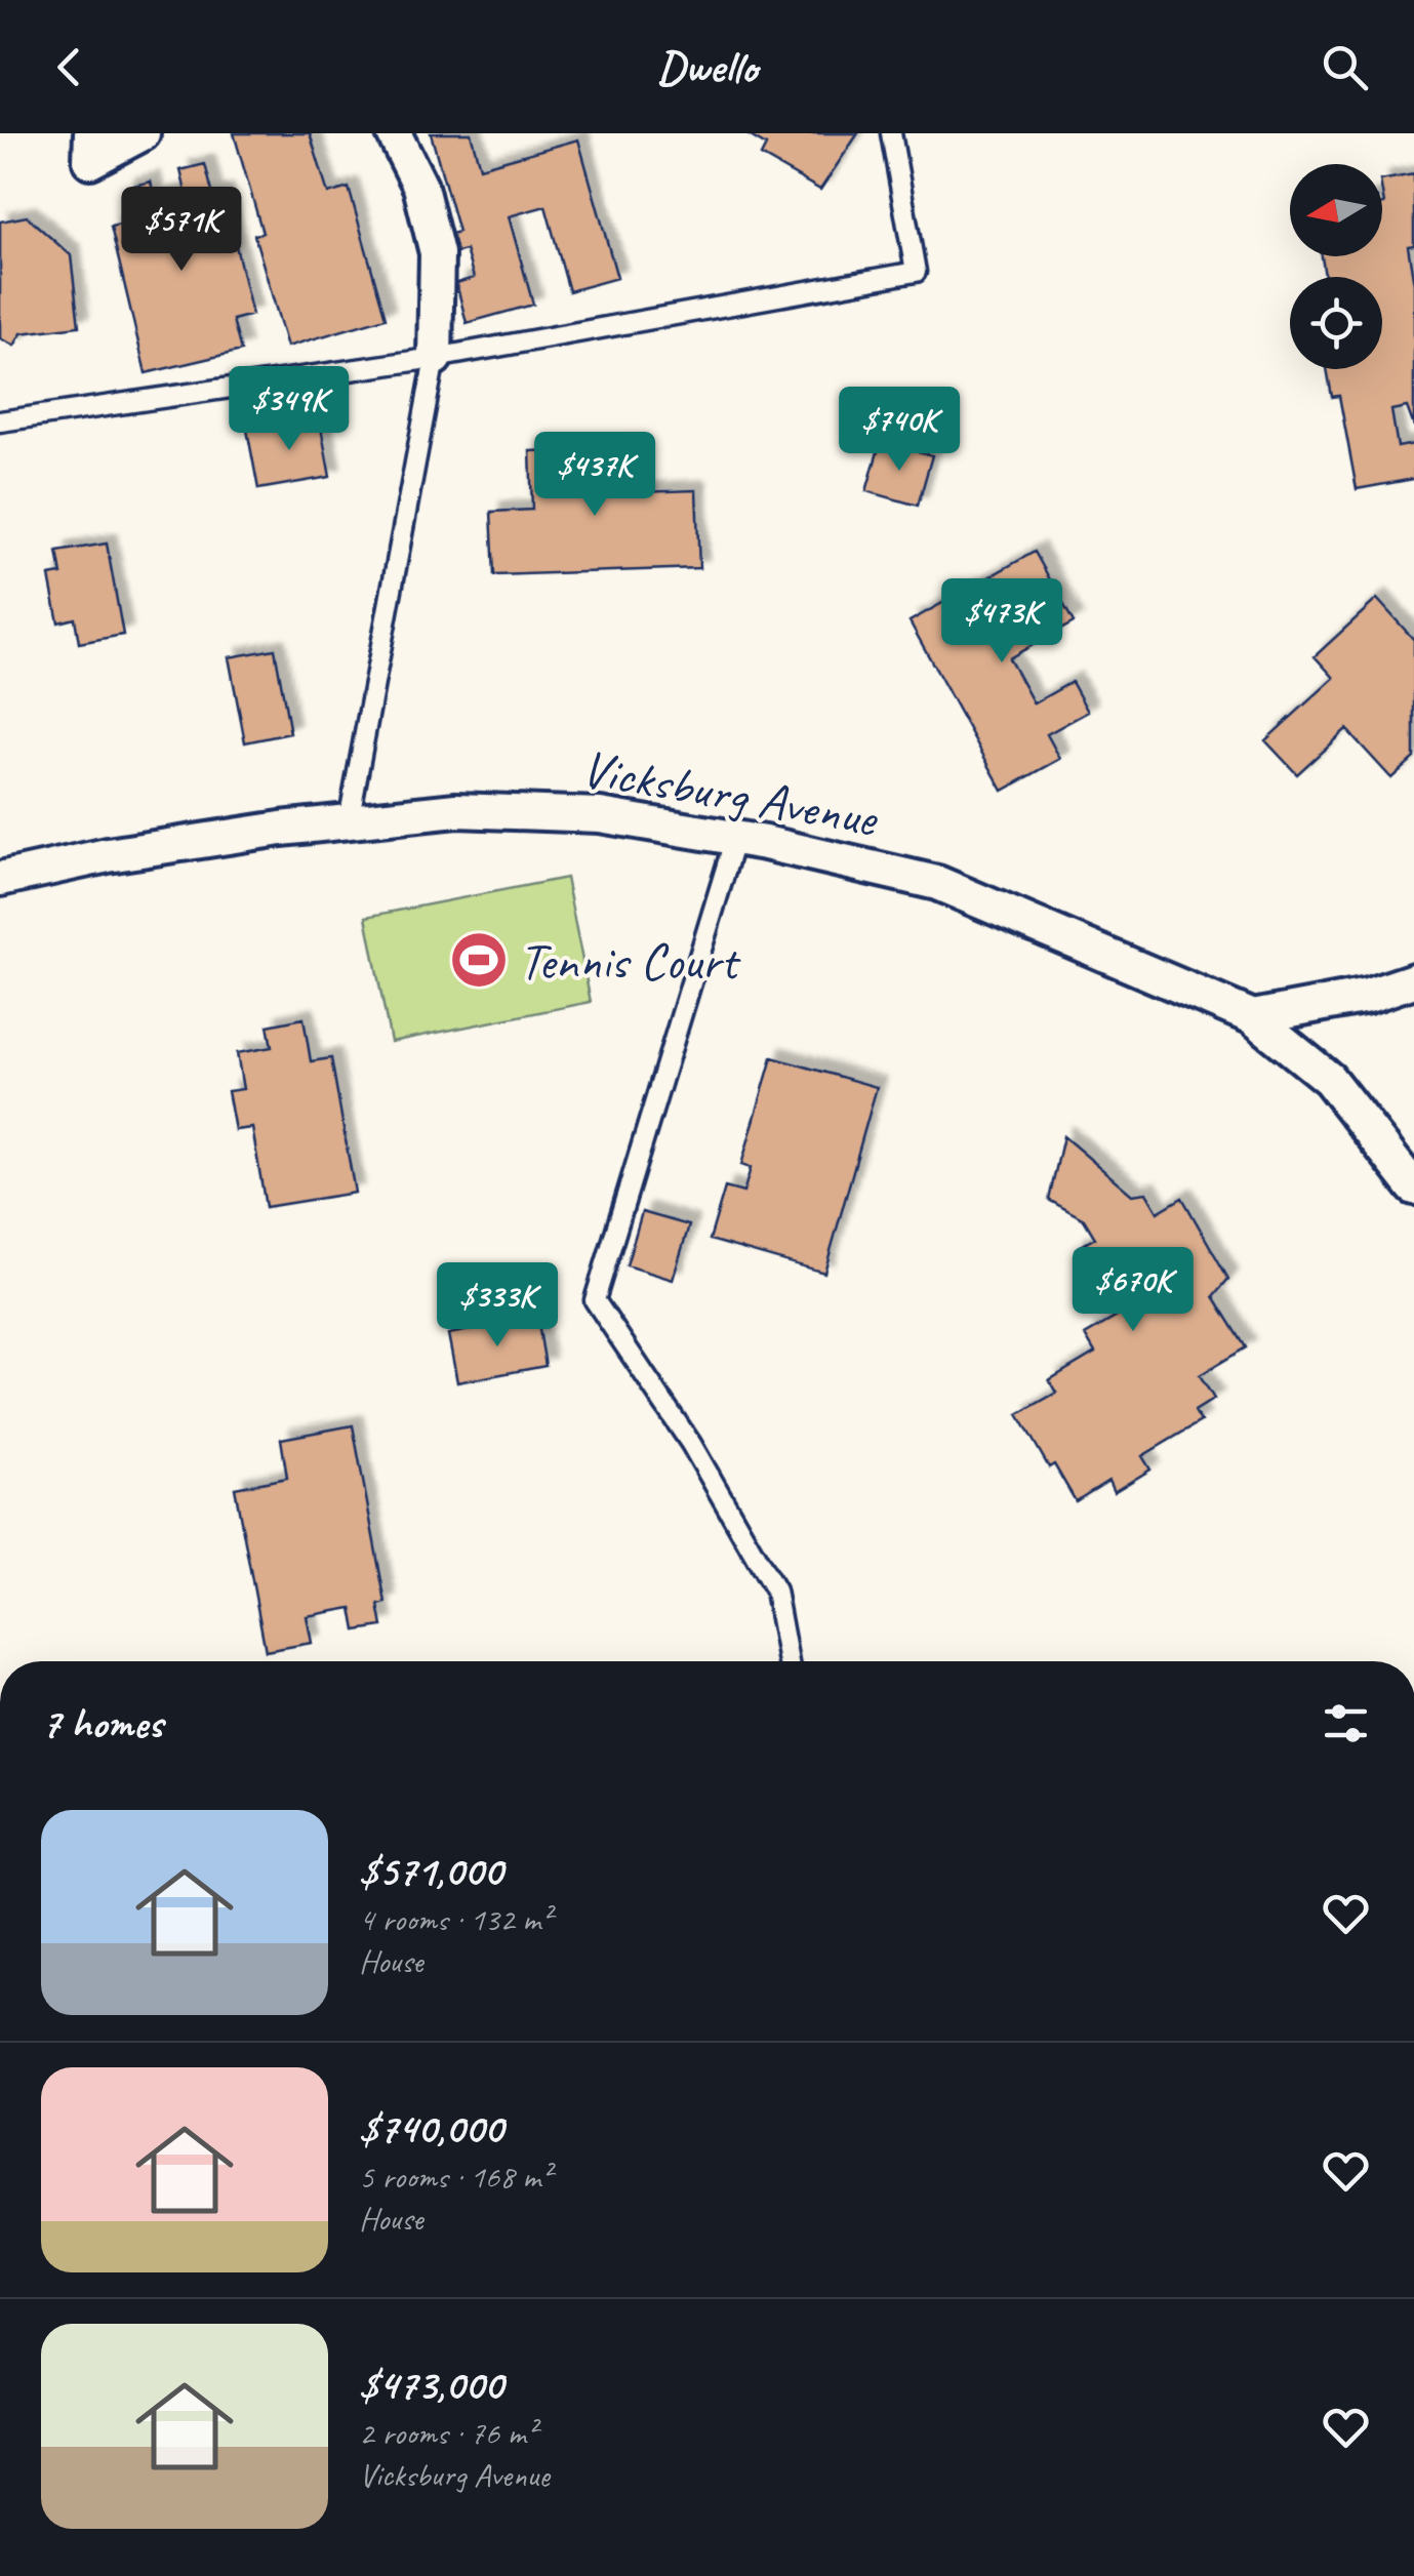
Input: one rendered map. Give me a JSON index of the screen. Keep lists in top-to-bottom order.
{
  "streets": {
    "street": ["Vicksburg Avenue"]
  },
  "places": {
    "sports": ["Tennis Court"]
  },
  "north": "left",
  "page": {
    "header": "Dwello",
    "price": [
      "$571K",
      "$349K",
      "$740K",
      "$437K",
      "$473K",
      "$670K",
      "$333K"
    ],
    "heading": "7 homes",
    "list": [
      {
        "name": "$571,000",
        "note": "4 rooms · 132 m² · House"
      },
      {
        "name": "$740,000",
        "note": "5 rooms · 168 m² · House"
      },
      {
        "name": "$473,000",
        "note": "2 rooms · 76 m² · Vicksburg Avenue"
      }
    ]
  }
}
